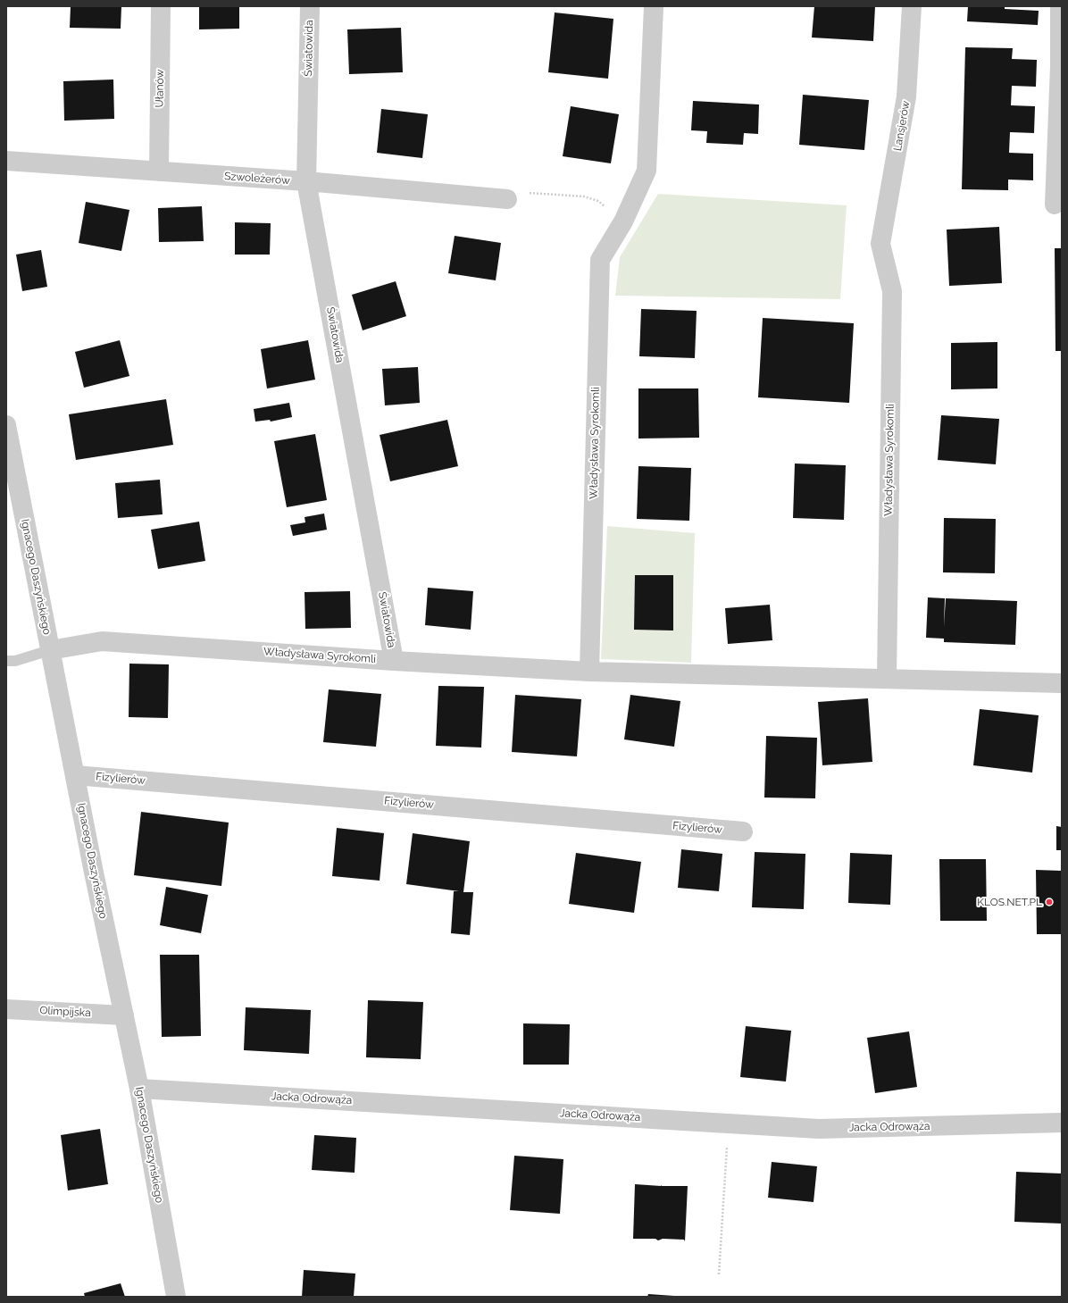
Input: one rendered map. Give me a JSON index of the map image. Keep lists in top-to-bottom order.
{
  "streets": {
    "street": [
      "Światowida",
      "Ułanów",
      "Lansjerów",
      "Szwoleżerów",
      "Władysława Syrokomli",
      "Ignacego Daszyńskiego",
      "Fizylierów",
      "Olimpijska",
      "Jacka Odrowąża"
    ]
  },
  "crossings": [
    ["Światowida", "Szwoleżerów"],
    ["Światowida", "Władysława Syrokomli"],
    ["Ułanów", "Szwoleżerów"],
    ["Lansjerów", "Władysława Syrokomli"],
    ["Władysława Syrokomli", "Ignacego Daszyńskiego"],
    ["Ignacego Daszyńskiego", "Fizylierów"],
    ["Ignacego Daszyńskiego", "Olimpijska"],
    ["Ignacego Daszyńskiego", "Jacka Odrowąża"]
  ],
  "places": ["KLOS.NET.PL"]
}
